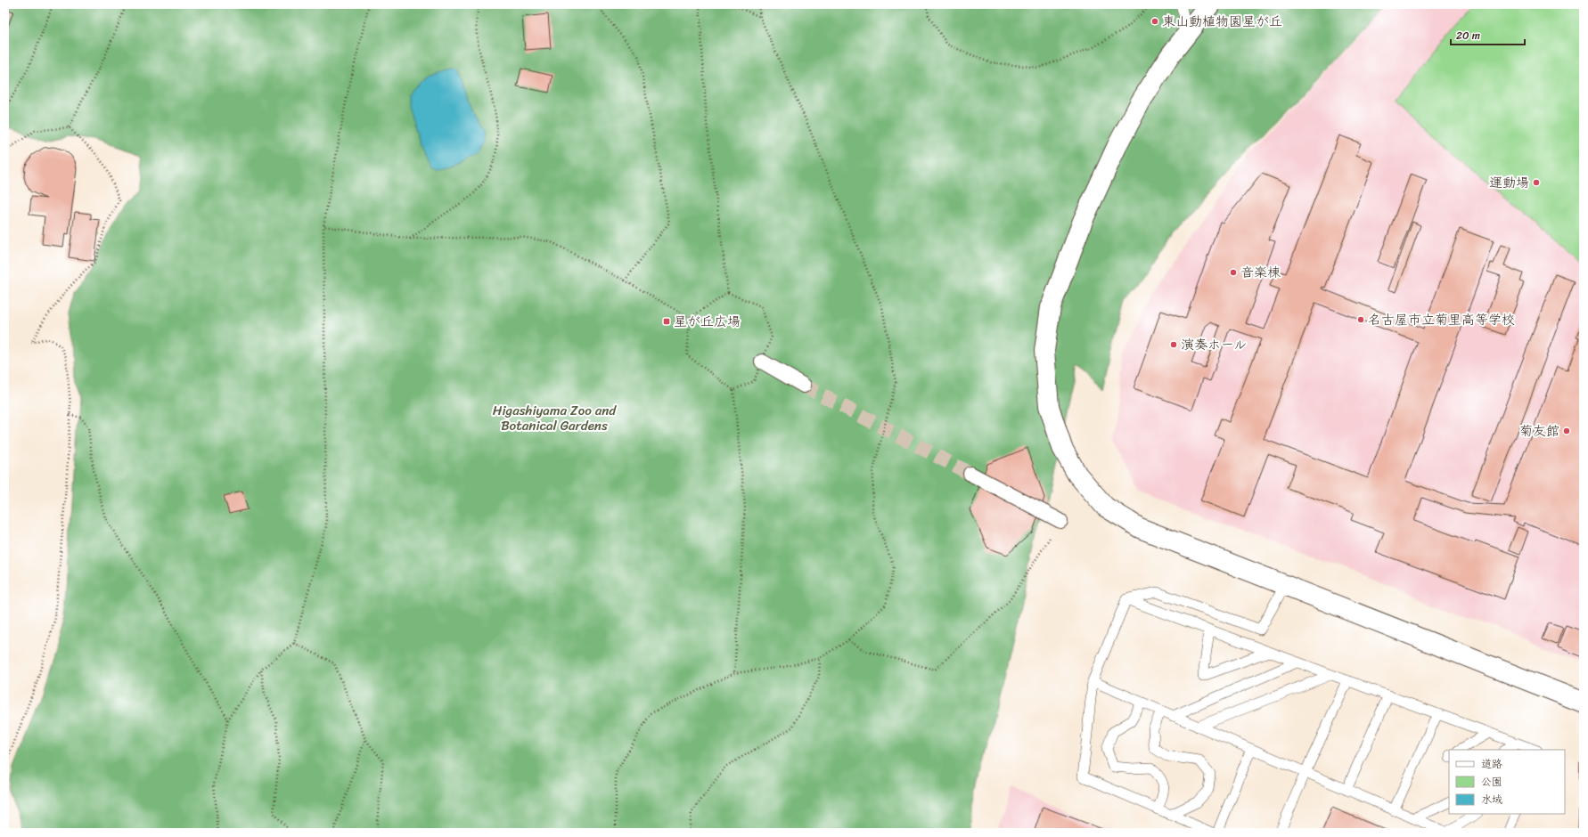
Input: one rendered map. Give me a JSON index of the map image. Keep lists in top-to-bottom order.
{
  "parks": ["Higashiyama Zoo and Botanical Gardens"],
  "places": {
    "other": [
      "東山動植物園星が丘",
      "運動場",
      "音楽棟",
      "名古屋市立菊里高等学校",
      "演奏ホール",
      "菊友館"
    ],
    "transit": ["星が丘広場"]
  },
  "legend": ["道路", "公園", "水域"],
  "scale_bar": "20 m"
}
